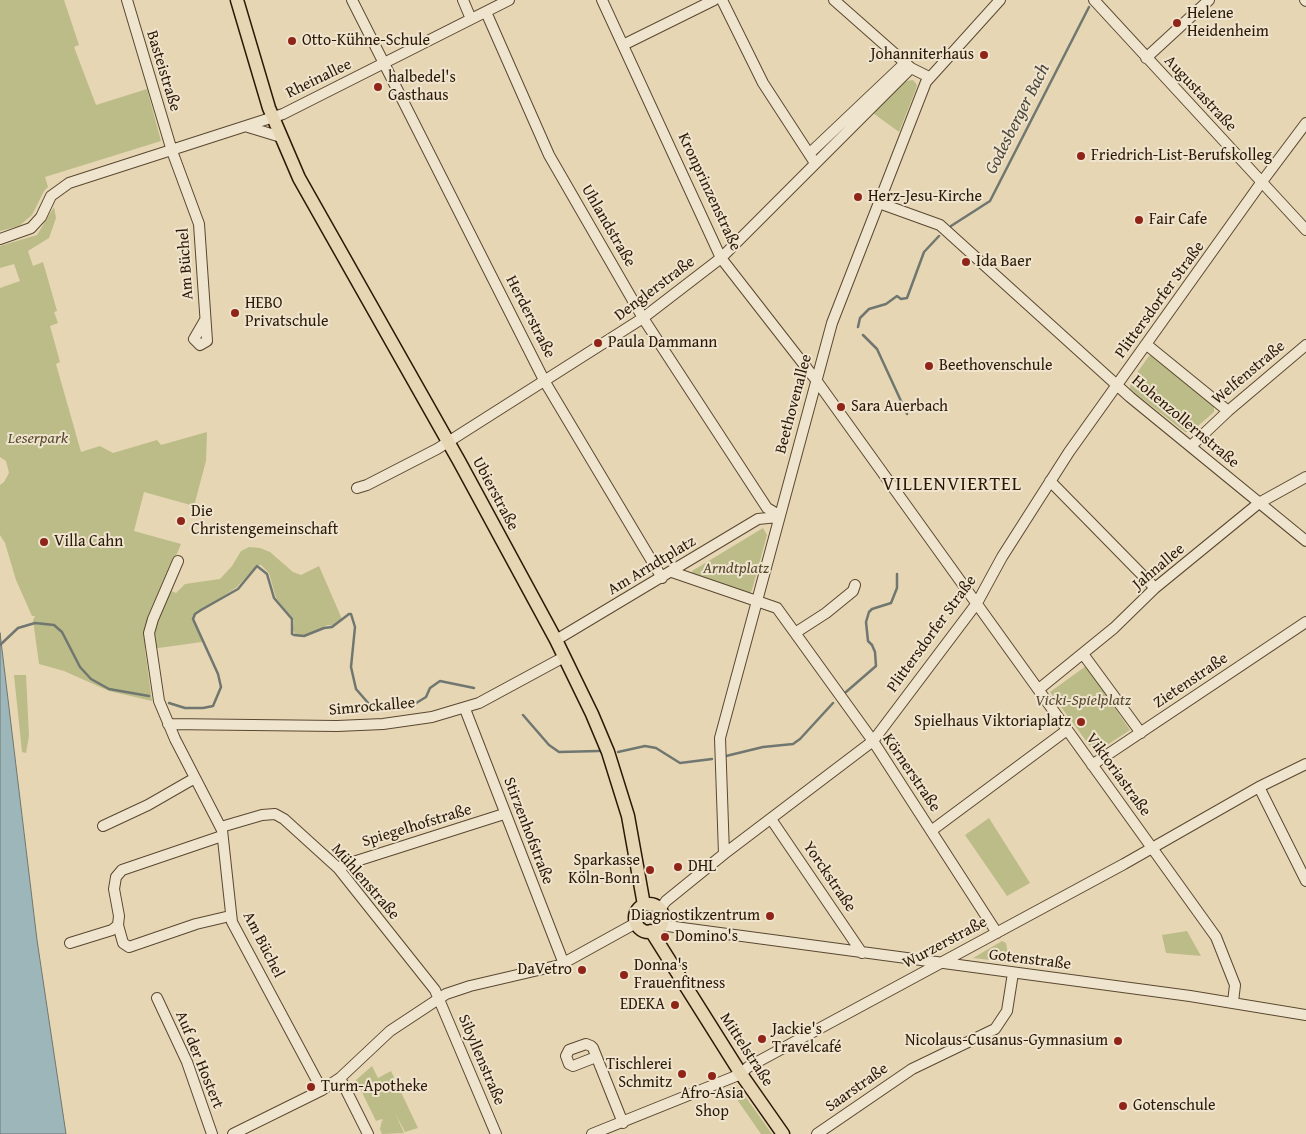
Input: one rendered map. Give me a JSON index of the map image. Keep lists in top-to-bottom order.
{
  "streets": {
    "main road": ["Ubierstraße", "Mittelstraße"],
    "street": [
      "Basteistraße",
      "Rheinallee",
      "Augustastraße",
      "Kronprinzenstraße",
      "Uhlandstraße",
      "Am Büchel",
      "Denglerstraße",
      "Plittersdorfer Straße",
      "Herderstraße",
      "Welfenstraße",
      "Beethovenallee",
      "Hohenzollernstraße",
      "Am Arndtplatz",
      "Jahnallee",
      "Zietenstraße",
      "Simrockallee",
      "Körnerstraße",
      "Viktoriastraße",
      "Spiegelhofstraße",
      "Stirzenhofstraße",
      "Yorckstraße",
      "Mühlenstraße",
      "Wurzerstraße",
      "Gotenstraße",
      "Auf der Hostert",
      "Sibyllenstraße",
      "Saarstraße"
    ]
  },
  "crossings": [
    ["Basteistraße", "Rheinallee"],
    ["Basteistraße", "Am Büchel"],
    ["Rheinallee", "Uhlandstraße"],
    ["Rheinallee", "Am Büchel"],
    ["Rheinallee", "Herderstraße"],
    ["Rheinallee", "Ubierstraße"],
    ["Augustastraße", "Plittersdorfer Straße"],
    ["Kronprinzenstraße", "Denglerstraße"],
    ["Kronprinzenstraße", "Beethovenallee"],
    ["Kronprinzenstraße", "Viktoriastraße"],
    ["Uhlandstraße", "Denglerstraße"],
    ["Uhlandstraße", "Beethovenallee"],
    ["Uhlandstraße", "Am Arndtplatz"],
    ["Am Büchel", "Simrockallee"],
    ["Am Büchel", "Mühlenstraße"],
    ["Denglerstraße", "Herderstraße"],
    ["Denglerstraße", "Ubierstraße"],
    ["Plittersdorfer Straße", "Beethovenallee"],
    ["Plittersdorfer Straße", "Hohenzollernstraße"],
    ["Plittersdorfer Straße", "Ubierstraße"],
    ["Plittersdorfer Straße", "Körnerstraße"],
    ["Plittersdorfer Straße", "Viktoriastraße"],
    ["Plittersdorfer Straße", "Yorckstraße"],
    ["Plittersdorfer Straße", "Gotenstraße"],
    ["Plittersdorfer Straße", "Mittelstraße"],
    ["Herderstraße", "Am Arndtplatz"],
    ["Welfenstraße", "Hohenzollernstraße"],
    ["Beethovenallee", "Hohenzollernstraße"],
    ["Beethovenallee", "Körnerstraße"],
    ["Beethovenallee", "Viktoriastraße"],
    ["Hohenzollernstraße", "Jahnallee"],
    ["Ubierstraße", "Am Arndtplatz"],
    ["Ubierstraße", "Simrockallee"],
    ["Ubierstraße", "Gotenstraße"],
    ["Ubierstraße", "Mittelstraße"],
    ["Jahnallee", "Viktoriastraße"],
    ["Zietenstraße", "Viktoriastraße"],
    ["Simrockallee", "Stirzenhofstraße"],
    ["Körnerstraße", "Wurzerstraße"],
    ["Viktoriastraße", "Wurzerstraße"],
    ["Viktoriastraße", "Gotenstraße"],
    ["Spiegelhofstraße", "Stirzenhofstraße"],
    ["Spiegelhofstraße", "Mühlenstraße"],
    ["Yorckstraße", "Gotenstraße"],
    ["Mühlenstraße", "Sibyllenstraße"],
    ["Wurzerstraße", "Gotenstraße"],
    ["Wurzerstraße", "Mittelstraße"],
    ["Gotenstraße", "Mittelstraße"],
    ["Gotenstraße", "Saarstraße"]
  ],
  "districts": ["VILLENVIERTEL"],
  "water": ["Godesberger Bach"],
  "parks": ["Leserpark", "Arndtplatz", "Vicki-Spielplatz"],
  "places": [
    "Helene Heidenheim",
    "Otto-Kühne-Schule",
    "Johanniterhaus",
    "halbedel's Gasthaus",
    "Friedrich-List-Berufskolleg",
    "Herz-Jesu-Kirche",
    "Fair Cafe",
    "Ida Baer",
    "HEBO Privatschule",
    "Paula Dammann",
    "Beethovenschule",
    "Sara Auerbach",
    "Die Christengemeinschaft",
    "Villa Cahn",
    "Spielhaus Viktoriaplatz",
    "DHL",
    "Sparkasse Köln-Bonn",
    "Diagnostikzentrum",
    "Domino's",
    "DaVetro",
    "Donna's Frauenfitness",
    "EDEKA",
    "Jackie's Travelcafé",
    "Nicolaus-Cusanus-Gymnasium",
    "Tischlerei Schmitz",
    "Afro-Asia Shop",
    "Turm-Apotheke",
    "Gotenschule"
  ]
}
